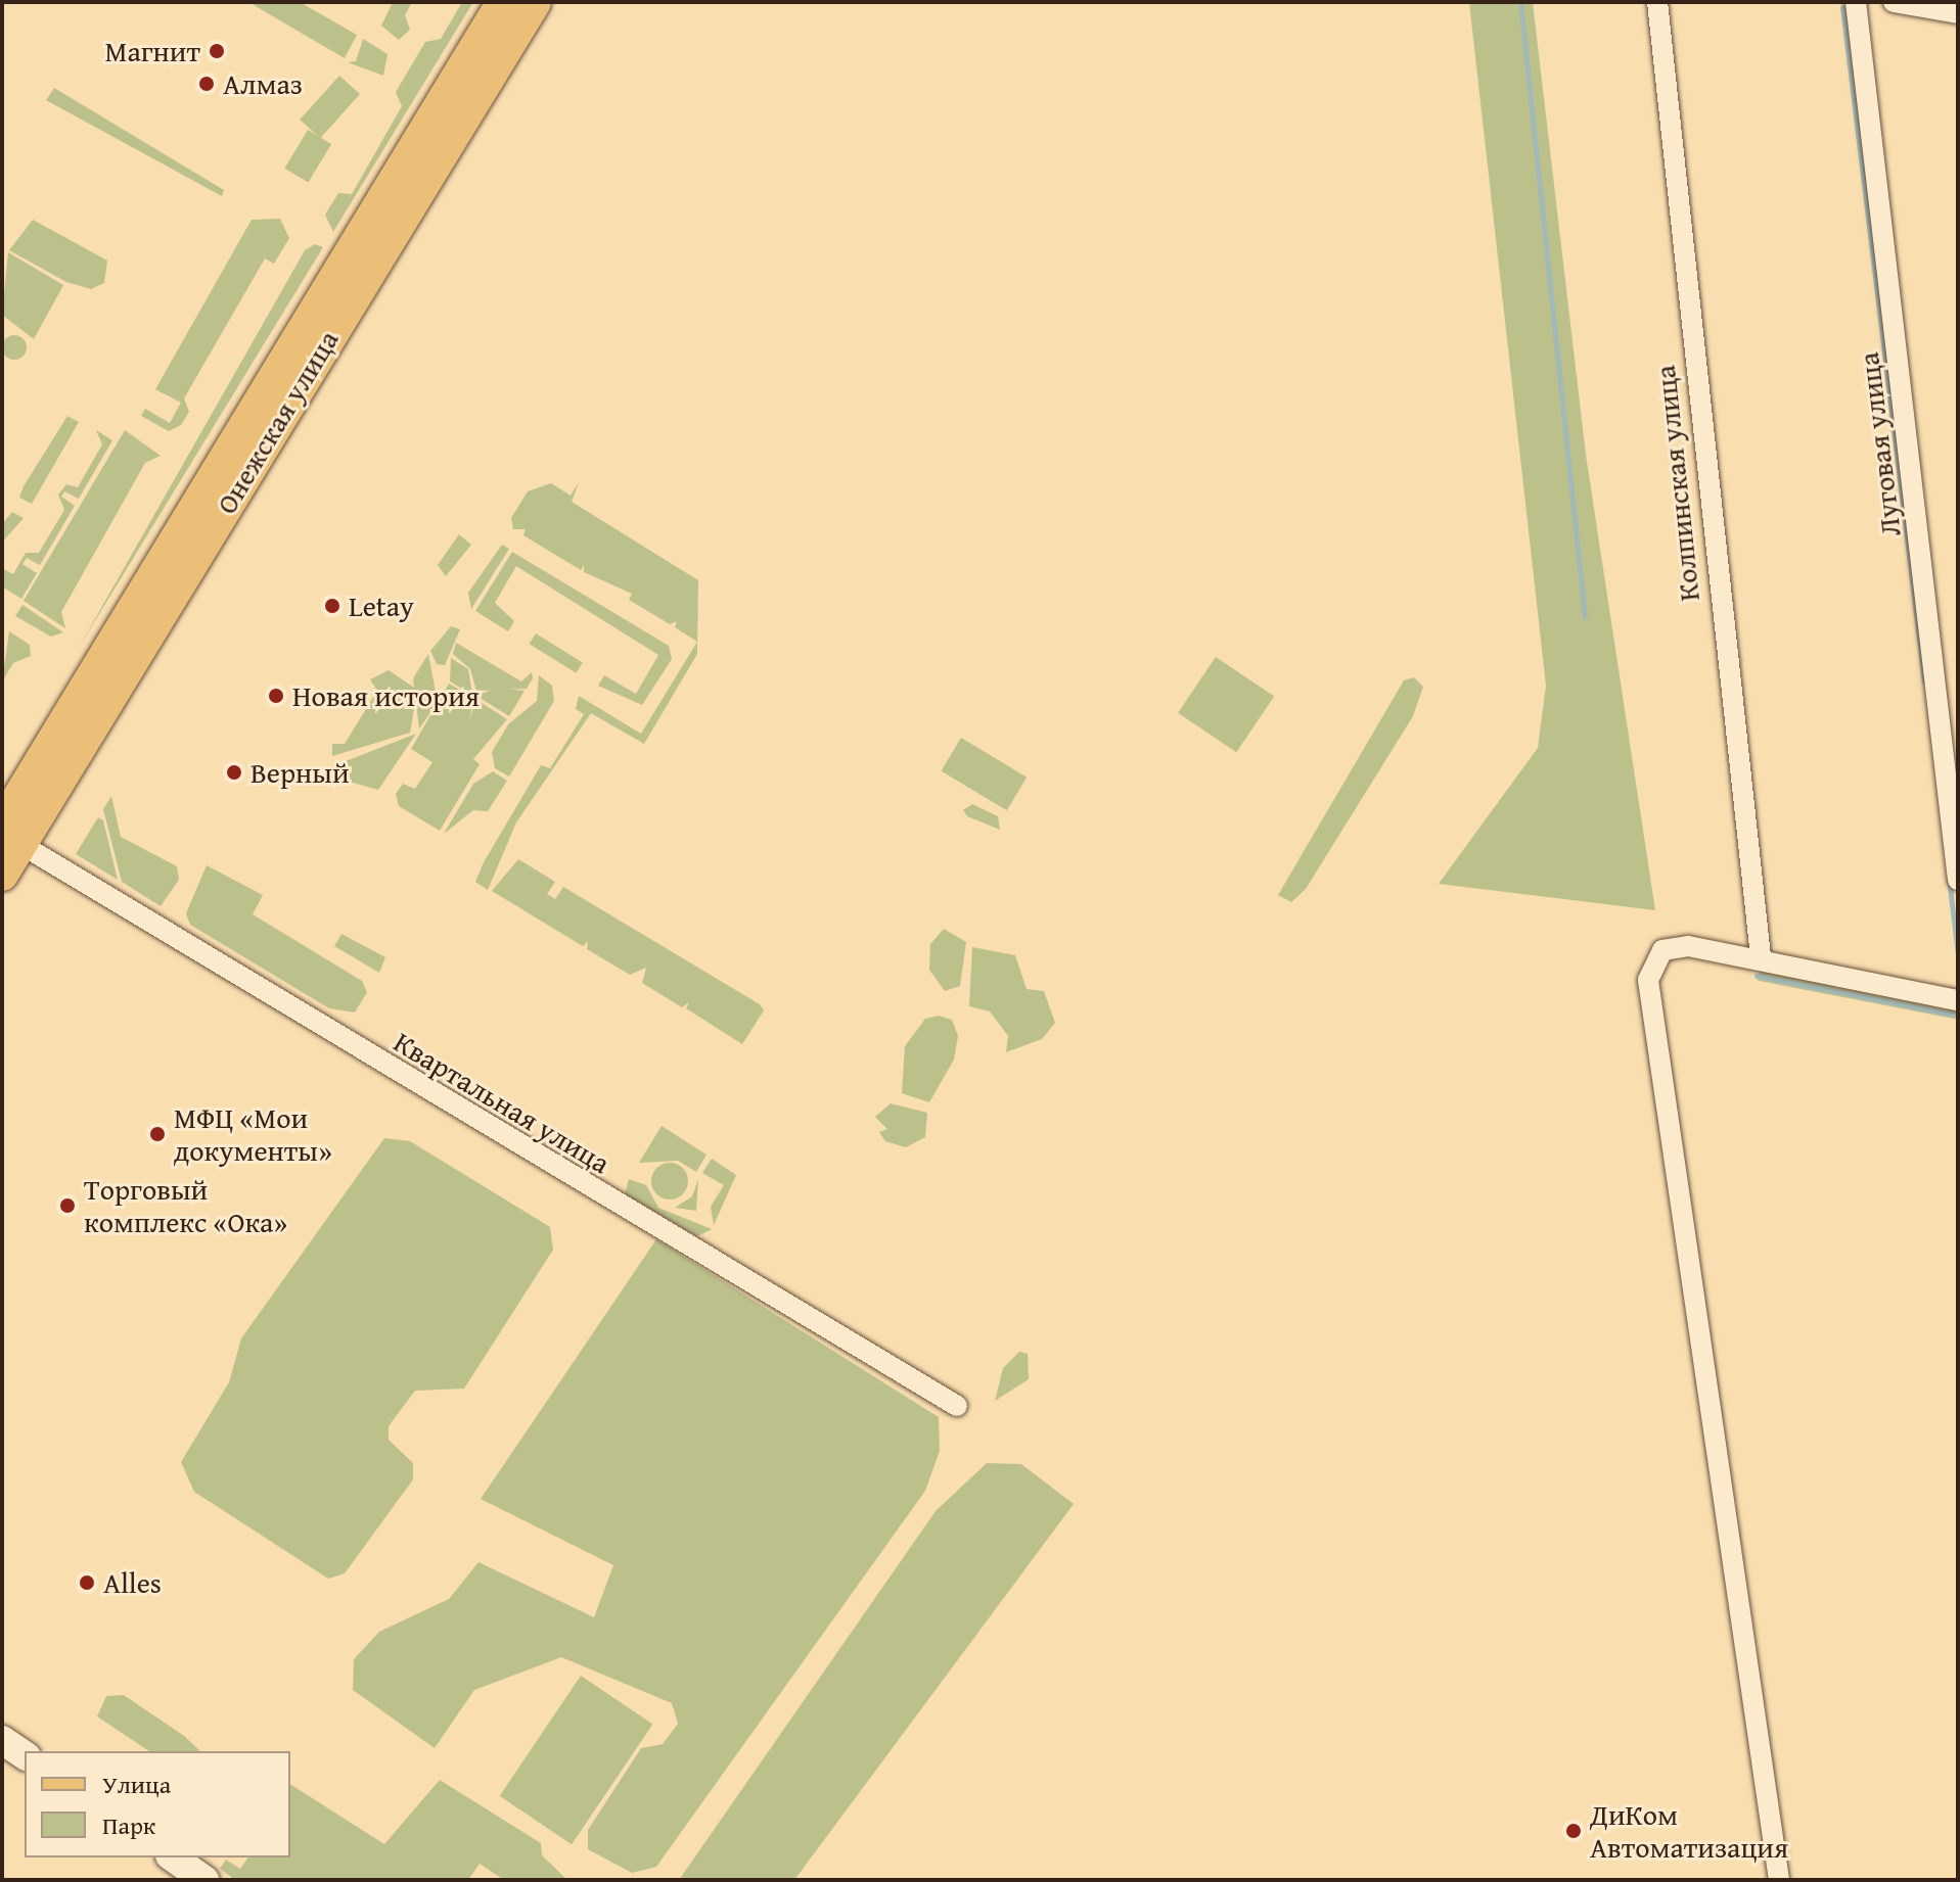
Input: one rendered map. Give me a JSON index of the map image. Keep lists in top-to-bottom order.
{
  "streets": {
    "main road": ["Онежская улица"],
    "street": ["Луговая улица", "Колпинская улица", "Квартальная улица"]
  },
  "crossings": [
    ["Онежская улица", "Квартальная улица"]
  ],
  "places": [
    "Магнит",
    "Алмаз",
    "Letay",
    "Новая история",
    "Верный",
    "МФЦ «Мои документы»",
    "Торговый комплекс «Ока»",
    "Alles",
    "ДиКом Автоматизация"
  ],
  "legend": ["Улица", "Парк"]
}
